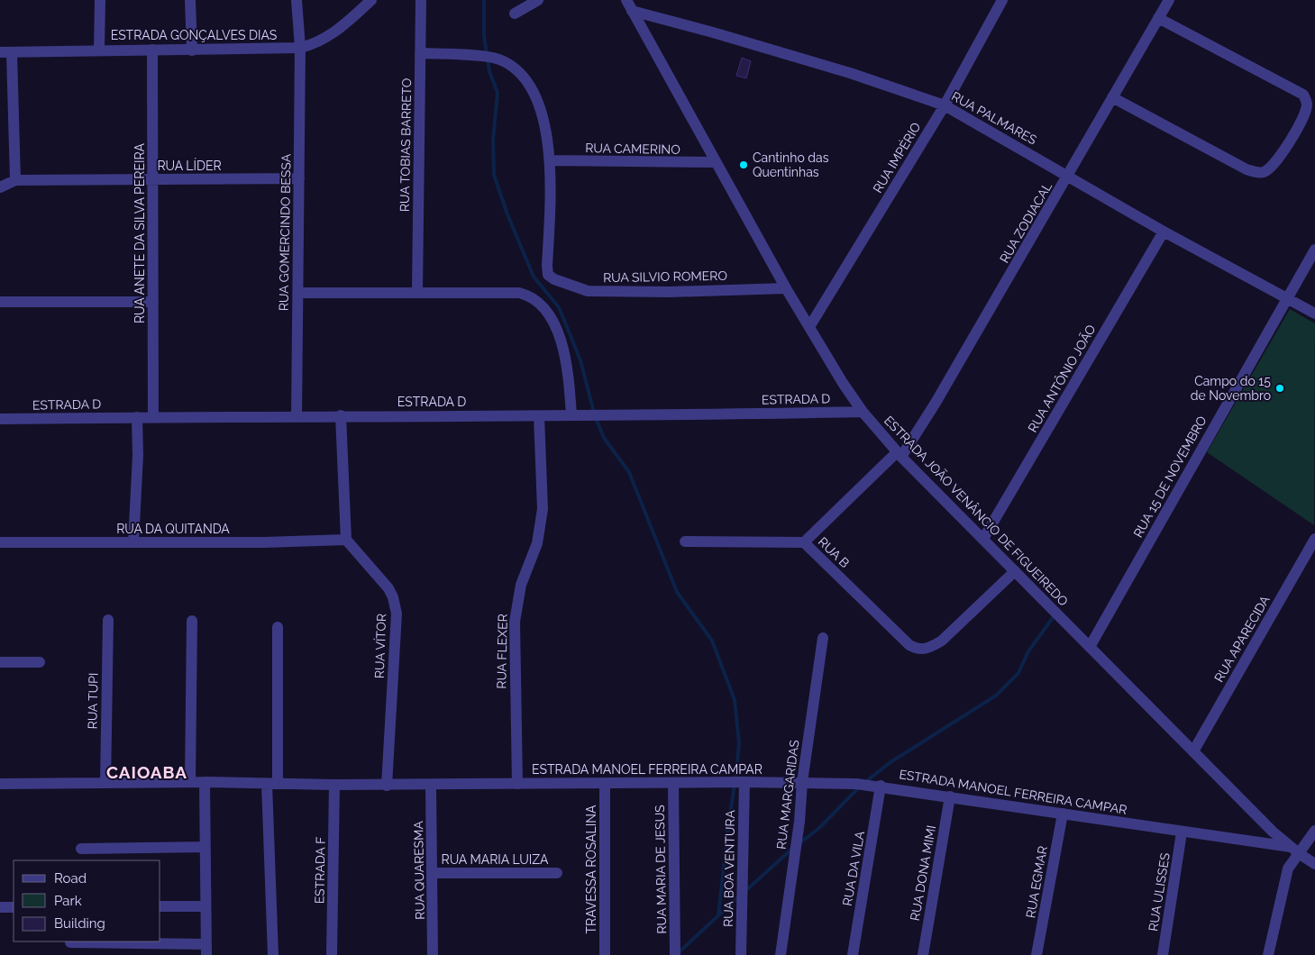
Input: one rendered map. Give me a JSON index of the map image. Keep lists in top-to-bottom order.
{
  "streets": {
    "street": [
      "ESTRADA GONÇALVES DIAS",
      "RUA PALMARES",
      "RUA TOBIAS BARRETO",
      "RUA CAMERINO",
      "RUA IMPÉRIO",
      "RUA LÍDER",
      "RUA ZODIACAL",
      "RUA GOMERCINDO BESSA",
      "RUA ANETE DA SILVA PEREIRA",
      "RUA SILVIO ROMERO",
      "RUA ANTÔNIO JOÃO",
      "ESTRADA D",
      "RUA 15 DE NOVEMBRO",
      "ESTRADA JOÃO VENÂNCIO DE FIGUEIREDO",
      "RUA DA QUITANDA",
      "RUA B",
      "RUA APARECIDA",
      "RUA VÍTOR",
      "RUA FLEXER",
      "RUA TUPI",
      "ESTRADA MANOEL FERREIRA CAMPAR",
      "RUA MARGARIDAS",
      "RUA MARIA LUIZA",
      "RUA BOA VENTURA",
      "RUA DA VILA",
      "TRAVESSA ROSALINA",
      "RUA MARIA DE JESUS",
      "ESTRADA F",
      "RUA QUARESMA",
      "RUA DONA MIMI",
      "RUA EGMAR",
      "RUA ULISSES"
    ]
  },
  "crossings": [
    ["ESTRADA GONÇALVES DIAS", "RUA GOMERCINDO BESSA"],
    ["ESTRADA GONÇALVES DIAS", "RUA ANETE DA SILVA PEREIRA"],
    ["RUA PALMARES", "RUA IMPÉRIO"],
    ["RUA PALMARES", "RUA ZODIACAL"],
    ["RUA PALMARES", "RUA ANTÔNIO JOÃO"],
    ["RUA PALMARES", "RUA 15 DE NOVEMBRO"],
    ["RUA PALMARES", "ESTRADA JOÃO VENÂNCIO DE FIGUEIREDO"],
    ["RUA CAMERINO", "RUA SILVIO ROMERO"],
    ["RUA CAMERINO", "ESTRADA JOÃO VENÂNCIO DE FIGUEIREDO"],
    ["RUA IMPÉRIO", "ESTRADA JOÃO VENÂNCIO DE FIGUEIREDO"],
    ["RUA LÍDER", "RUA GOMERCINDO BESSA"],
    ["RUA LÍDER", "RUA ANETE DA SILVA PEREIRA"],
    ["RUA ZODIACAL", "ESTRADA JOÃO VENÂNCIO DE FIGUEIREDO"],
    ["RUA ZODIACAL", "RUA B"],
    ["RUA GOMERCINDO BESSA", "ESTRADA D"],
    ["RUA ANETE DA SILVA PEREIRA", "ESTRADA D"],
    ["RUA SILVIO ROMERO", "ESTRADA JOÃO VENÂNCIO DE FIGUEIREDO"],
    ["RUA ANTÔNIO JOÃO", "ESTRADA JOÃO VENÂNCIO DE FIGUEIREDO"],
    ["ESTRADA D", "ESTRADA JOÃO VENÂNCIO DE FIGUEIREDO"],
    ["ESTRADA D", "RUA FLEXER"],
    ["RUA 15 DE NOVEMBRO", "ESTRADA JOÃO VENÂNCIO DE FIGUEIREDO"],
    ["ESTRADA JOÃO VENÂNCIO DE FIGUEIREDO", "RUA B"],
    ["ESTRADA JOÃO VENÂNCIO DE FIGUEIREDO", "RUA APARECIDA"],
    ["ESTRADA JOÃO VENÂNCIO DE FIGUEIREDO", "ESTRADA MANOEL FERREIRA CAMPAR"],
    ["RUA DA QUITANDA", "RUA VÍTOR"],
    ["RUA VÍTOR", "ESTRADA MANOEL FERREIRA CAMPAR"],
    ["RUA FLEXER", "ESTRADA MANOEL FERREIRA CAMPAR"],
    ["RUA TUPI", "ESTRADA MANOEL FERREIRA CAMPAR"],
    ["ESTRADA MANOEL FERREIRA CAMPAR", "RUA MARGARIDAS"],
    ["ESTRADA MANOEL FERREIRA CAMPAR", "RUA BOA VENTURA"],
    ["ESTRADA MANOEL FERREIRA CAMPAR", "RUA DA VILA"],
    ["ESTRADA MANOEL FERREIRA CAMPAR", "TRAVESSA ROSALINA"],
    ["ESTRADA MANOEL FERREIRA CAMPAR", "RUA MARIA DE JESUS"],
    ["ESTRADA MANOEL FERREIRA CAMPAR", "ESTRADA F"],
    ["ESTRADA MANOEL FERREIRA CAMPAR", "RUA QUARESMA"],
    ["ESTRADA MANOEL FERREIRA CAMPAR", "RUA DONA MIMI"],
    ["ESTRADA MANOEL FERREIRA CAMPAR", "RUA EGMAR"],
    ["ESTRADA MANOEL FERREIRA CAMPAR", "RUA ULISSES"],
    ["RUA MARIA LUIZA", "RUA QUARESMA"]
  ],
  "districts": ["CAIOABA"],
  "places": ["Cantinho das Quentinhas", "Campo do 15 de Novembro"],
  "legend": ["Road", "Park", "Building"]
}
